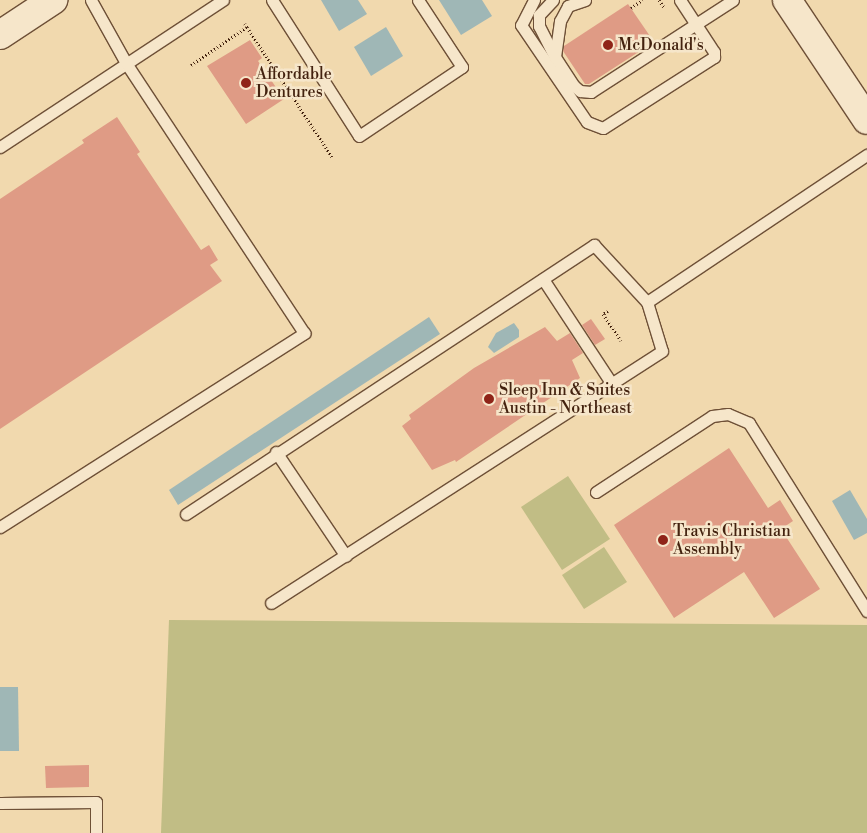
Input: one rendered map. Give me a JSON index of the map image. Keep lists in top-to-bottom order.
{
  "places": [
    "McDonald's",
    "Affordable Dentures",
    "Sleep Inn & Suites Austin - Northeast",
    "Travis Christian Assembly"
  ]
}
